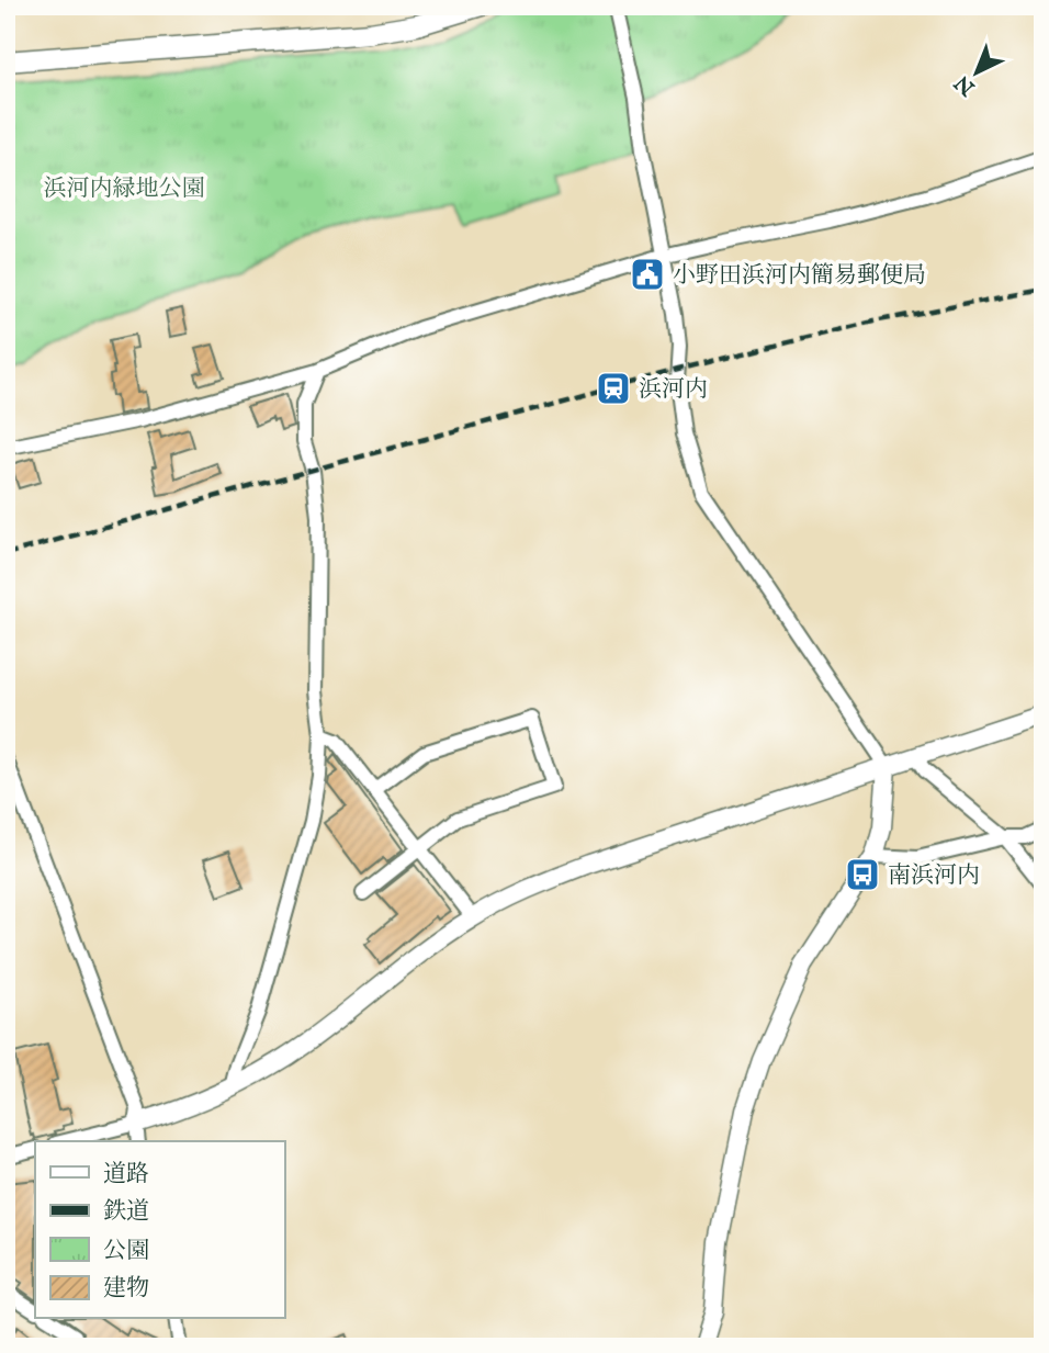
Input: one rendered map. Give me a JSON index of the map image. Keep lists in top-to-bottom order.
{
  "parks": ["浜河内緑地公園"],
  "places": {
    "public building": ["小野田浜河内簡易郵便局"],
    "station": ["浜河内"],
    "bus stop": ["南浜河内"]
  },
  "legend": [
    "道路",
    "鉄道",
    "公園",
    "建物"
  ],
  "north": "bottom left"
}
